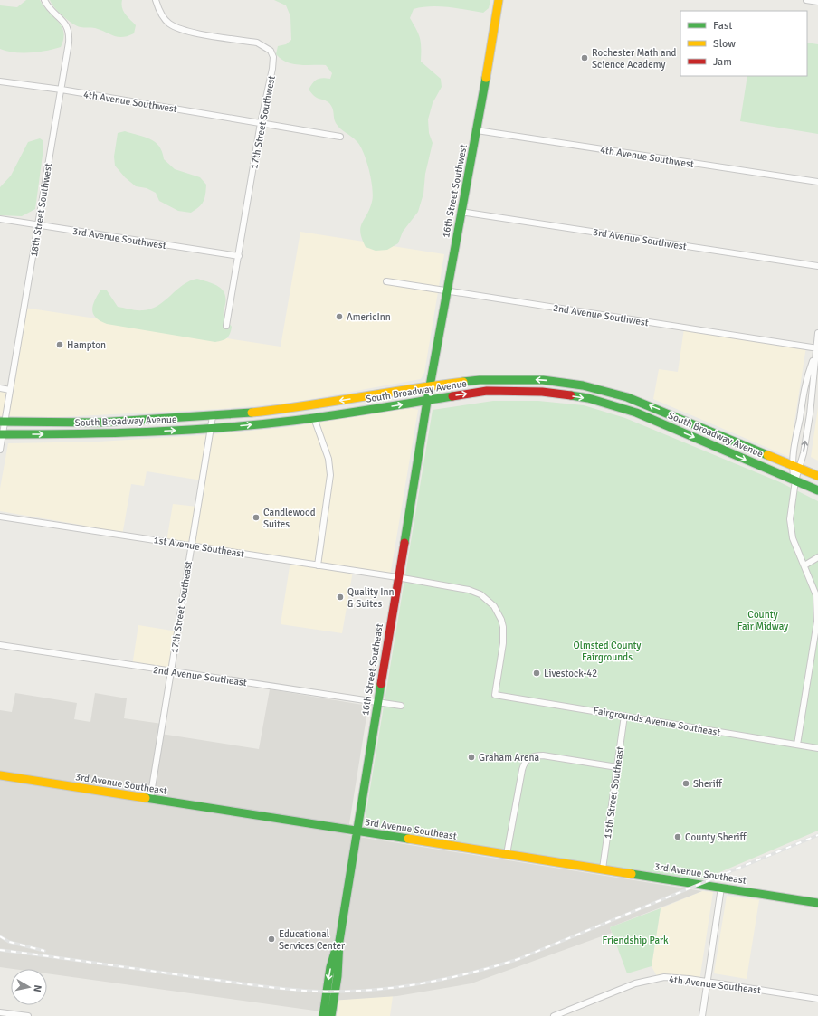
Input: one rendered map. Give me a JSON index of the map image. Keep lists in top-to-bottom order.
{
  "streets": {
    "main road": [
      "16th Street Southwest",
      "South Broadway Avenue",
      "16th Street Southeast",
      "3rd Avenue Southeast"
    ],
    "street": [
      "4th Avenue Southwest",
      "17th Street Southwest",
      "18th Street Southwest",
      "3rd Avenue Southwest",
      "2nd Avenue Southwest",
      "1st Avenue Southeast",
      "17th Street Southeast",
      "2nd Avenue Southeast",
      "Fairgrounds Avenue Southeast",
      "15th Street Southeast",
      "4th Avenue Southeast"
    ]
  },
  "crossings": [
    ["4th Avenue Southwest", "17th Street Southwest"],
    ["4th Avenue Southwest", "16th Street Southwest"],
    ["4th Avenue Southwest", "18th Street Southwest"],
    ["17th Street Southwest", "3rd Avenue Southwest"],
    ["16th Street Southwest", "3rd Avenue Southwest"],
    ["16th Street Southwest", "2nd Avenue Southwest"],
    ["16th Street Southwest", "South Broadway Avenue"],
    ["16th Street Southwest", "16th Street Southeast"],
    ["18th Street Southwest", "3rd Avenue Southwest"],
    ["18th Street Southwest", "South Broadway Avenue"],
    ["South Broadway Avenue", "17th Street Southeast"],
    ["South Broadway Avenue", "16th Street Southeast"],
    ["1st Avenue Southeast", "17th Street Southeast"],
    ["1st Avenue Southeast", "16th Street Southeast"],
    ["1st Avenue Southeast", "Fairgrounds Avenue Southeast"],
    ["17th Street Southeast", "2nd Avenue Southeast"],
    ["17th Street Southeast", "3rd Avenue Southeast"],
    ["16th Street Southeast", "2nd Avenue Southeast"],
    ["16th Street Southeast", "3rd Avenue Southeast"],
    ["Fairgrounds Avenue Southeast", "15th Street Southeast"],
    ["3rd Avenue Southeast", "15th Street Southeast"]
  ],
  "parks": ["County Fair Midway", "Olmsted County Fairgrounds", "Friendship Park"],
  "places": [
    "Rochester Math and Science Academy",
    "AmericInn",
    "Hampton",
    "Candlewood Suites",
    "Quality Inn & Suites",
    "Livestock-42",
    "Graham Arena",
    "Sheriff",
    "County Sheriff",
    "Educational Services Center"
  ],
  "legend": ["Fast", "Slow", "Jam"],
  "north": "right"
}
